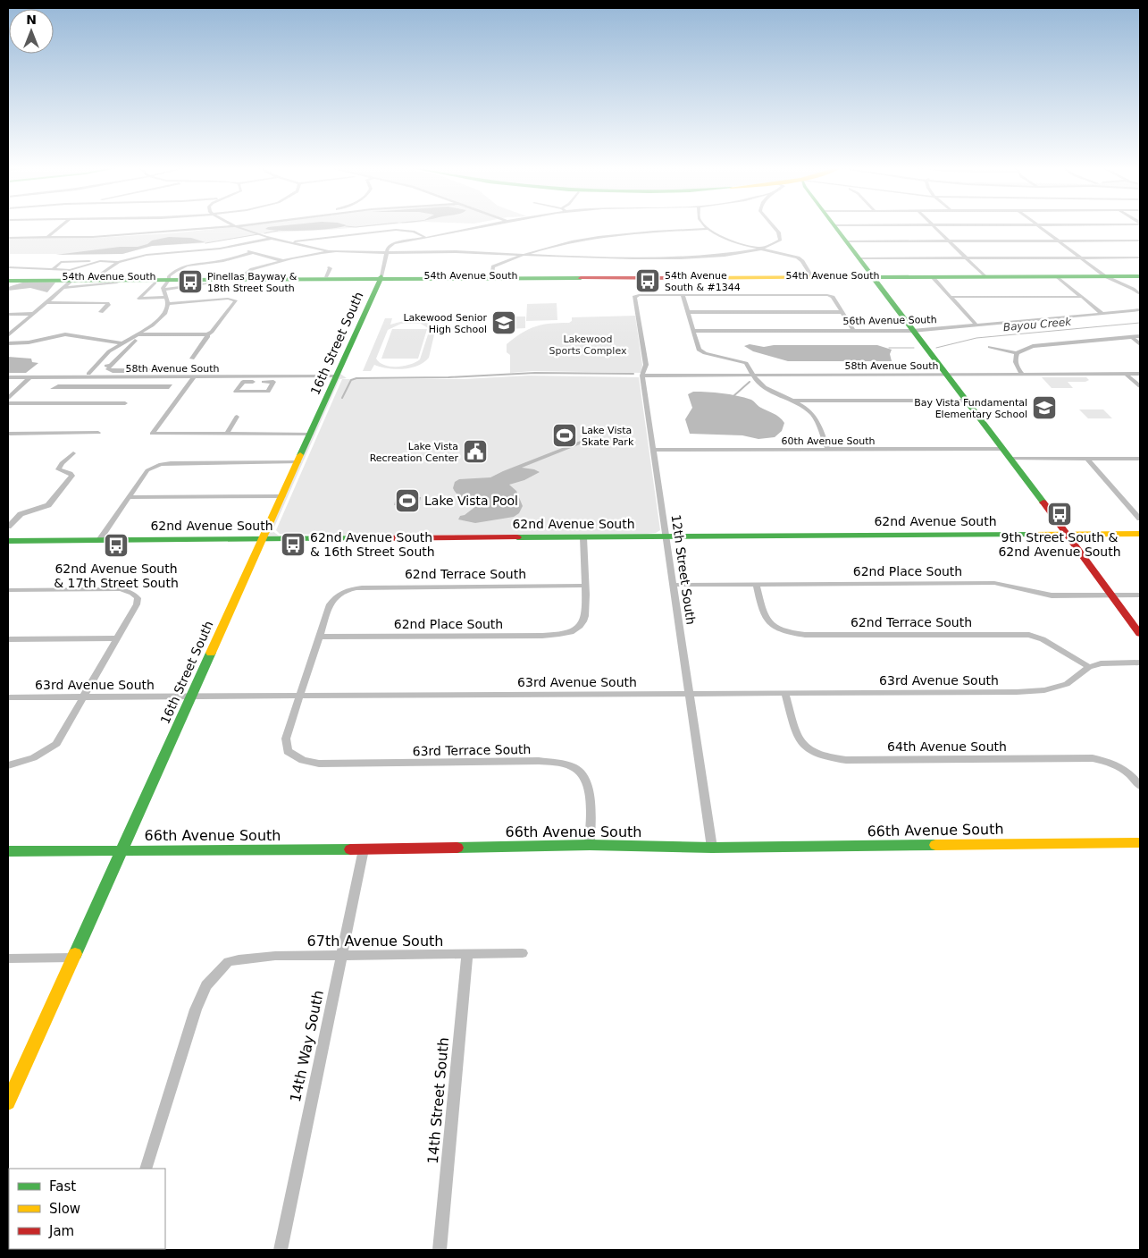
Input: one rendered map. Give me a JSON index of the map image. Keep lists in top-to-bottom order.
{
  "streets": {
    "street": [
      "54th Avenue South",
      "56th Avenue South",
      "16th Street South",
      "58th Avenue South",
      "60th Avenue South",
      "62nd Avenue South",
      "12th Street South",
      "62nd Place South",
      "62nd Terrace South",
      "63rd Avenue South",
      "64th Avenue South",
      "63rd Terrace South",
      "66th Avenue South",
      "67th Avenue South",
      "14th Way South",
      "14th Street South"
    ]
  },
  "crossings": [
    ["54th Avenue South", "16th Street South"],
    ["16th Street South", "58th Avenue South"],
    ["16th Street South", "62nd Avenue South"],
    ["16th Street South", "63rd Avenue South"],
    ["16th Street South", "66th Avenue South"],
    ["58th Avenue South", "12th Street South"],
    ["60th Avenue South", "12th Street South"],
    ["62nd Avenue South", "12th Street South"],
    ["12th Street South", "62nd Place South"],
    ["12th Street South", "63rd Avenue South"],
    ["12th Street South", "66th Avenue South"],
    ["62nd Place South", "62nd Terrace South"],
    ["62nd Terrace South", "63rd Avenue South"],
    ["63rd Avenue South", "64th Avenue South"],
    ["63rd Avenue South", "63rd Terrace South"],
    ["63rd Terrace South", "66th Avenue South"],
    ["66th Avenue South", "14th Way South"],
    ["67th Avenue South", "14th Way South"],
    ["67th Avenue South", "14th Street South"]
  ],
  "water": ["Bayou Creek"],
  "parks": ["Lakewood Sports Complex"],
  "places": {
    "bus stop": [
      "54th Avenue South & #1344",
      "Pinellas Bayway & 18th Street South",
      "9th Street South & 62nd Avenue South",
      "62nd Avenue South & 16th Street South",
      "62nd Avenue South & 17th Street South"
    ],
    "school or university": ["Lakewood Senior High School", "Bay Vista Fundamental Elementary School"],
    "sports": ["Lake Vista Skate Park", "Lake Vista Pool"],
    "public building": ["Lake Vista Recreation Center"]
  },
  "legend": ["Fast", "Slow", "Jam"],
  "north": "top"
}
